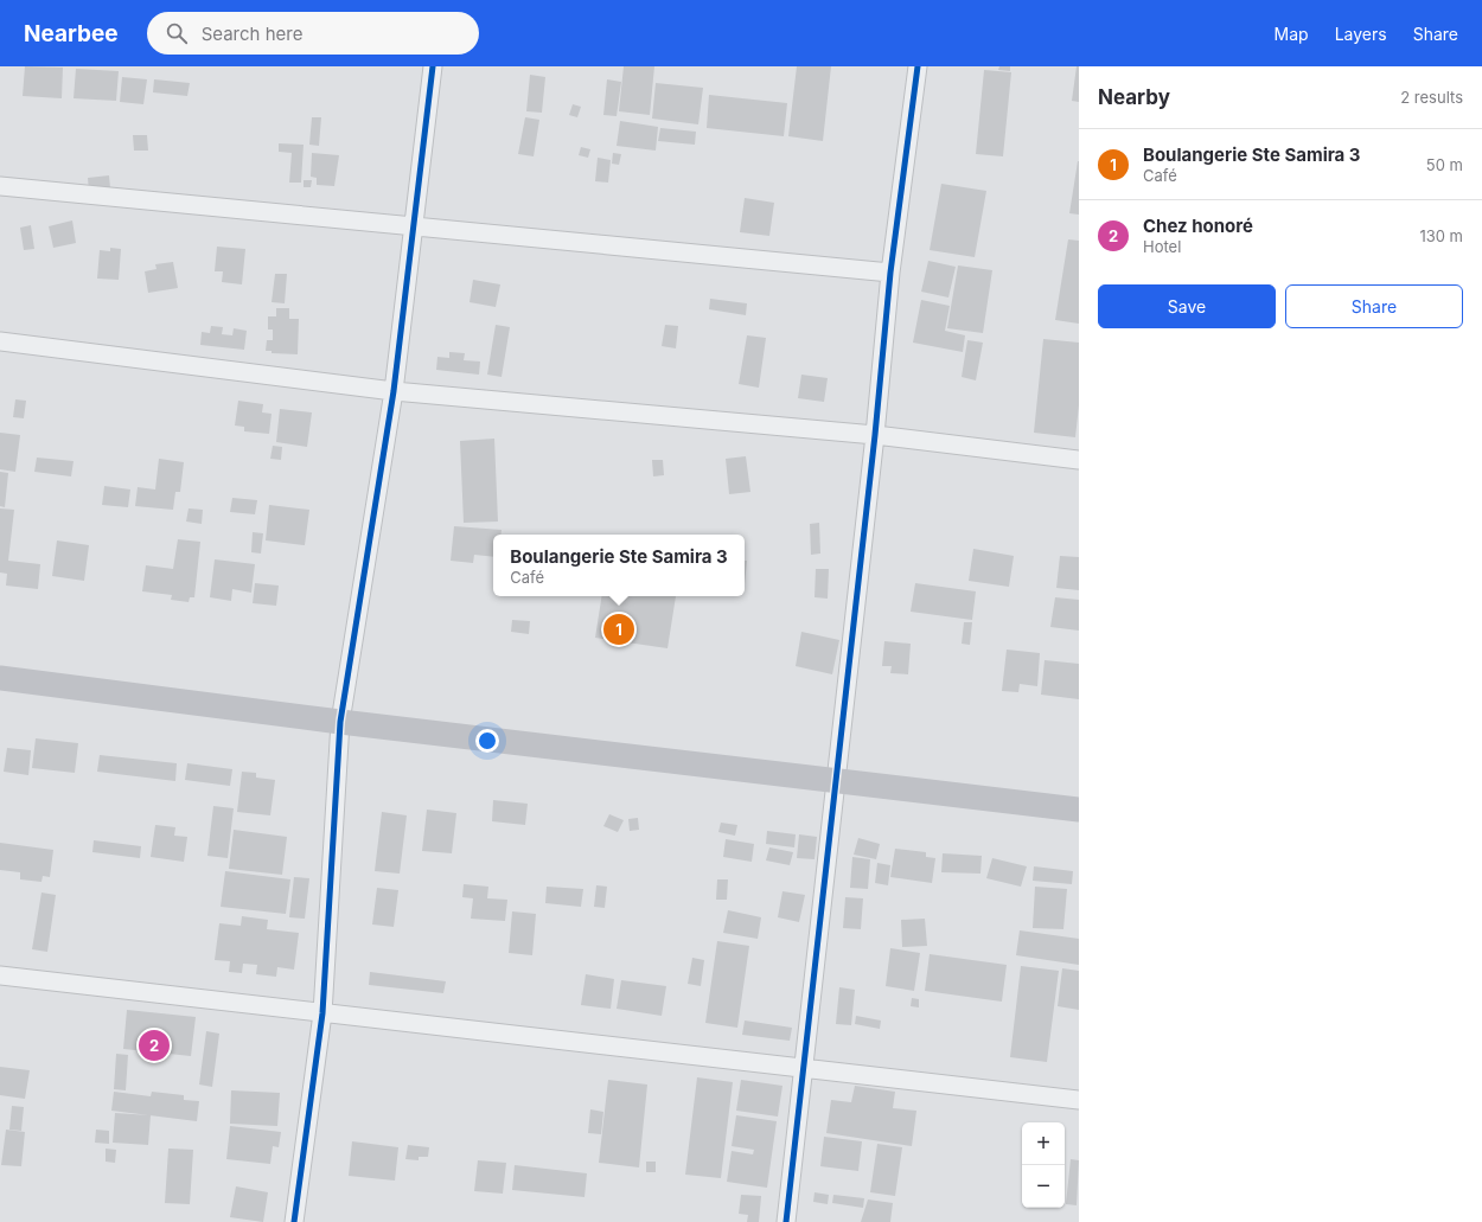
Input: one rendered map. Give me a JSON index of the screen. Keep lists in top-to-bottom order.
{
  "page": {
    "header": "Nearbee",
    "search": "Search here",
    "nav": ["Map", "Layers", "Share"],
    "heading": ["Nearby", "2 results"],
    "list": [
      {
        "mark": "1",
        "name": "Boulangerie Ste Samira 3",
        "note": "Café",
        "value": "50 m"
      },
      {
        "mark": "2",
        "name": "Chez honoré",
        "note": "Hotel",
        "value": "130 m"
      }
    ],
    "buttons": ["Save", "Share"],
    "popup": ["Boulangerie Ste Samira 3", "Café"],
    "pins": ["1", "2"],
    "map_buttons": ["+", "−"]
  }
}
